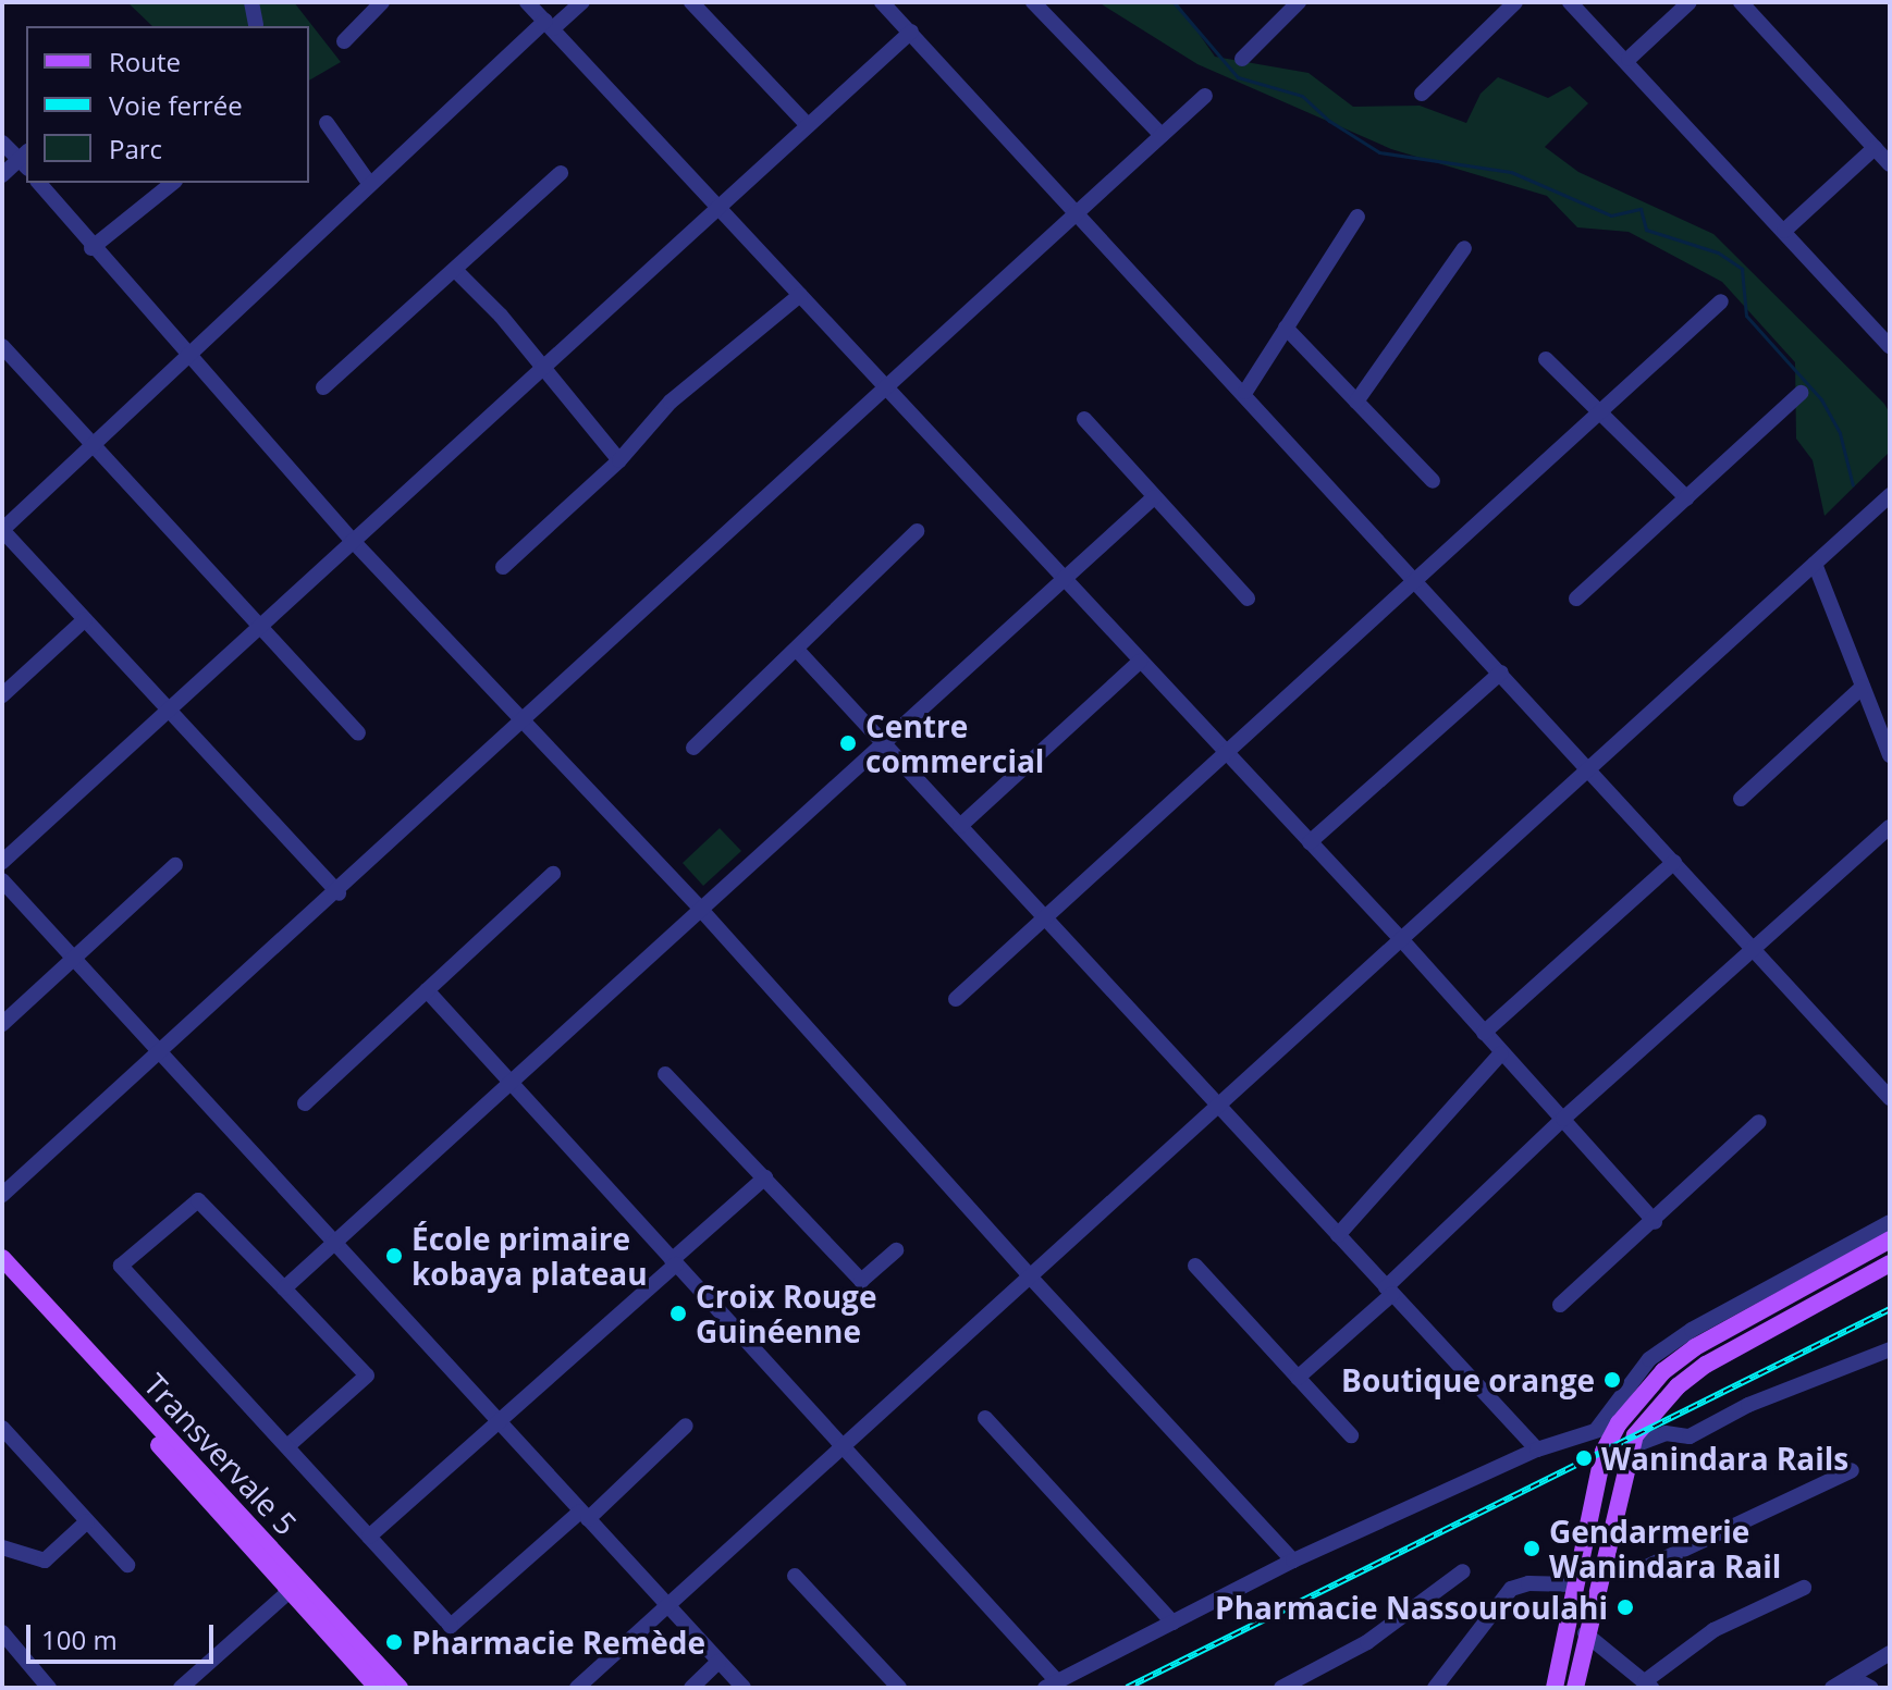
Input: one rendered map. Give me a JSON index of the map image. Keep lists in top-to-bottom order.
{
  "streets": {
    "main road": ["Transvervale 5"]
  },
  "places": [
    "Centre commercial",
    "École primaire kobaya plateau",
    "Croix Rouge Guinéenne",
    "Boutique orange",
    "Wanindara Rails",
    "Gendarmerie Wanindara Rail",
    "Pharmacie Nassouroulahi",
    "Pharmacie Remède"
  ],
  "legend": ["Route", "Voie ferrée", "Parc"],
  "scale_bar": "100 m"
}
